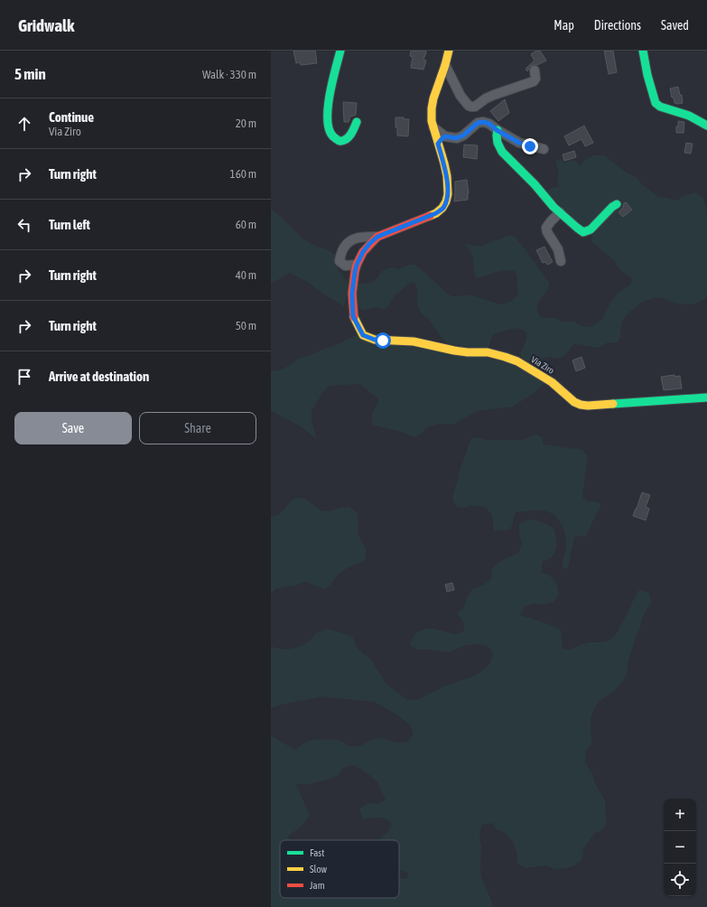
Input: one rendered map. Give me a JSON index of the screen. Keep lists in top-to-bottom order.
{
  "streets": {
    "street": ["Via Ziro"]
  },
  "legend": ["Fast", "Slow", "Jam"],
  "page": {
    "header": "Gridwalk",
    "nav": ["Map", "Directions", "Saved"],
    "heading": ["5 min", "Walk · 330 m"],
    "list": [
      ["Continue", "Via Ziro", "20 m"],
      ["Turn right", "160 m"],
      ["Turn left", "60 m"],
      ["Turn right", "40 m"],
      ["Turn right", "50 m"],
      "Arrive at destination"
    ],
    "buttons": ["Save", "Share"],
    "map_buttons": ["+", "−"]
  }
}
